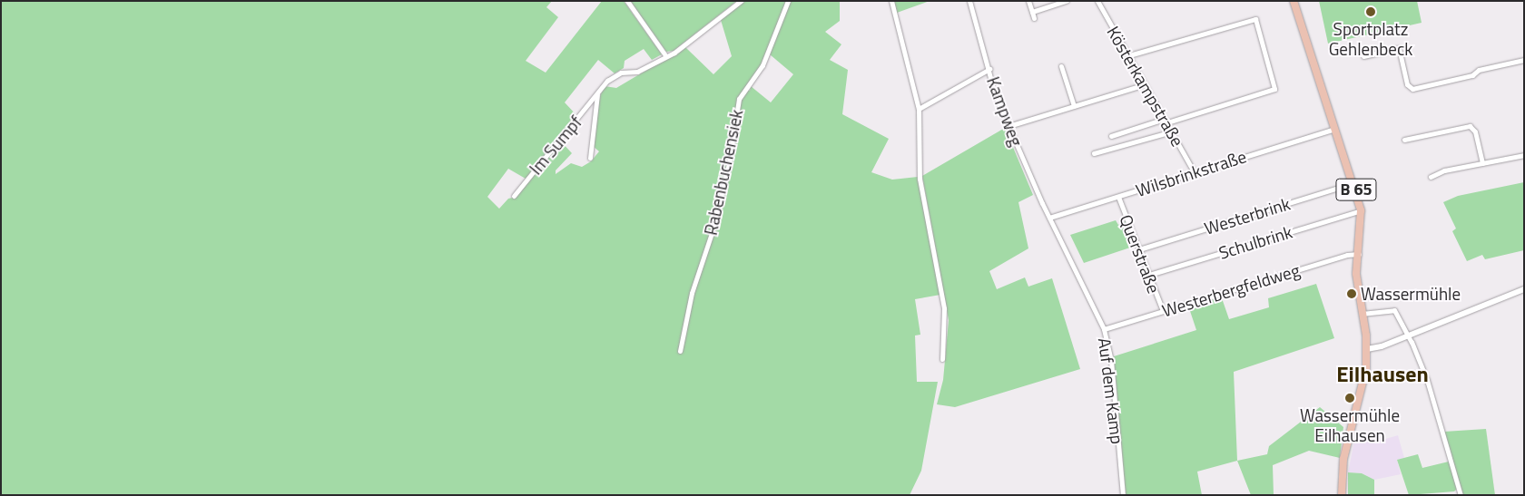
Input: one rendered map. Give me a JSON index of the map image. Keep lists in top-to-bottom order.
{
  "streets": {
    "main road": ["B 65"],
    "street": [
      "Kösterkampstraße",
      "Kampweg",
      "Im Sumpf",
      "Rabenbuchensiek",
      "Wilsbrinkstraße",
      "Westerbrink",
      "Schulbrink",
      "Querstraße",
      "Westerbergfeldweg",
      "Auf dem Kamp"
    ]
  },
  "crossings": [
    ["Kösterkampstraße", "Wilsbrinkstraße"],
    ["Kampweg", "Wilsbrinkstraße"],
    ["Kampweg", "Auf dem Kamp"],
    ["Wilsbrinkstraße", "B 65"],
    ["Wilsbrinkstraße", "Querstraße"],
    ["Wilsbrinkstraße", "Auf dem Kamp"],
    ["B 65", "Westerbrink"],
    ["B 65", "Schulbrink"],
    ["B 65", "Westerbergfeldweg"],
    ["Westerbrink", "Querstraße"],
    ["Schulbrink", "Querstraße"],
    ["Querstraße", "Westerbergfeldweg"],
    ["Westerbergfeldweg", "Auf dem Kamp"]
  ],
  "districts": ["Eilhausen"],
  "places": ["Sportplatz Gehlenbeck", "Wassermühle", "Wassermühle Eilhausen"]
}
